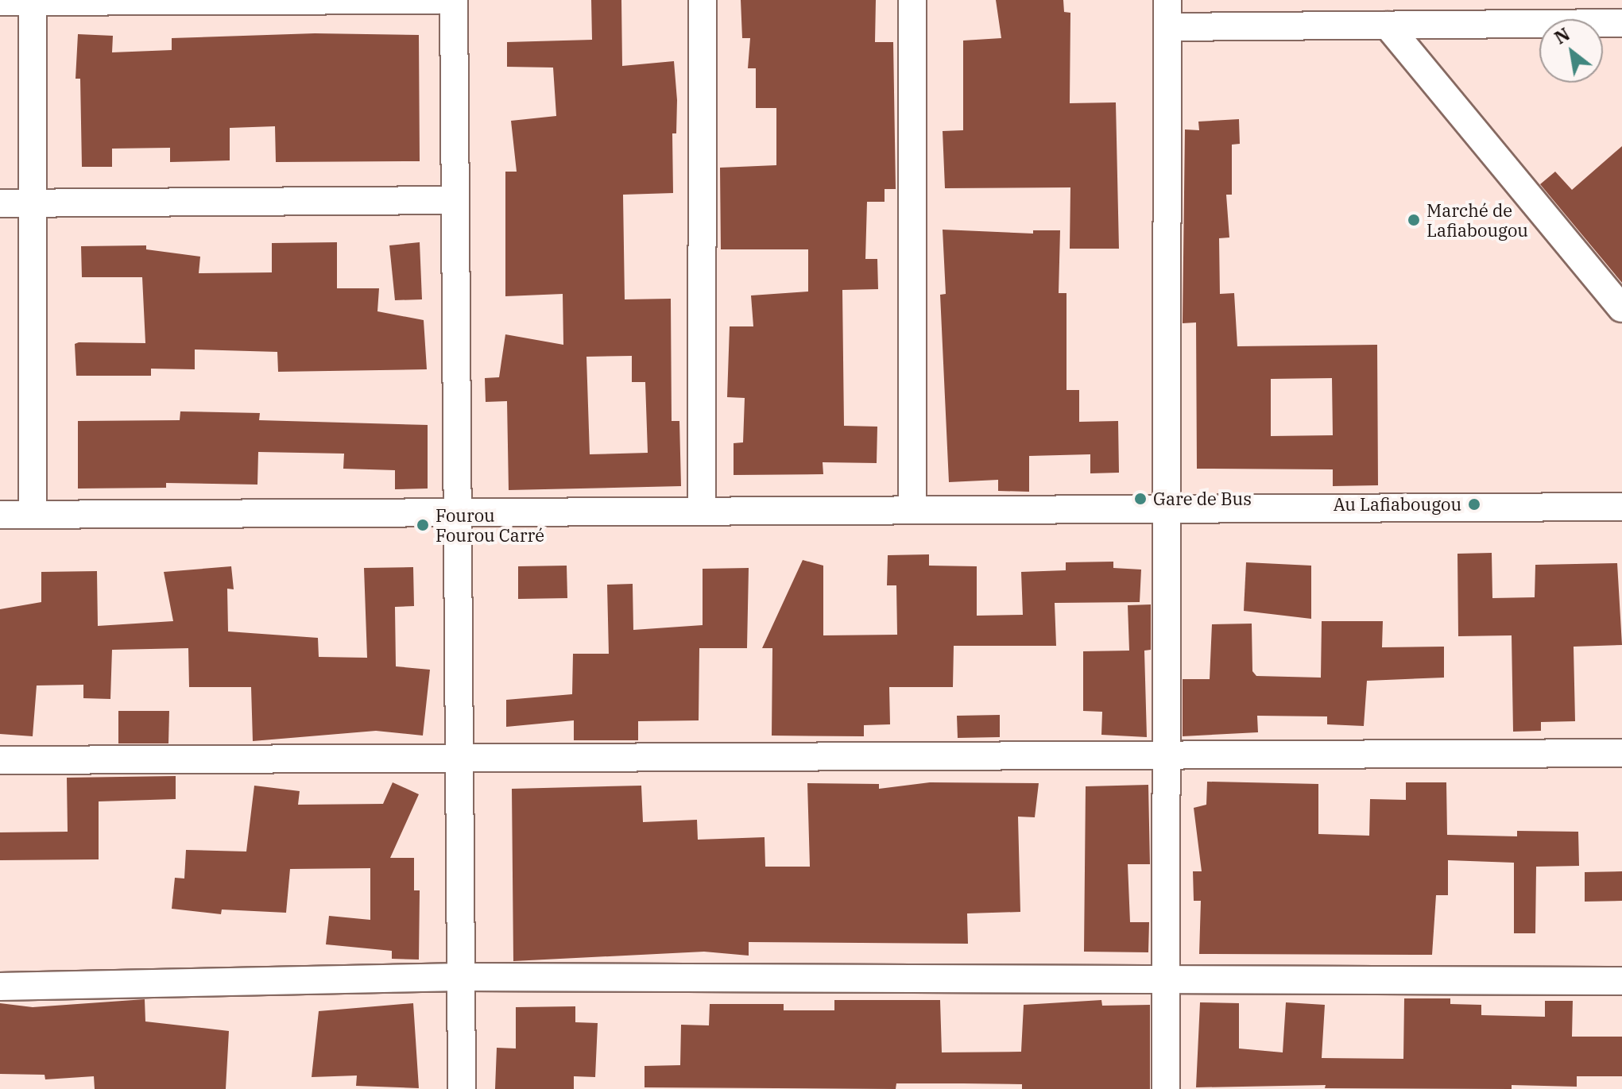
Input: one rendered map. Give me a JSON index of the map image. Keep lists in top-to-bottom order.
{
  "places": [
    "Marché de Lafiabougou",
    "Gare de Bus",
    "Au Lafiabougou",
    "Fourou Fourou Carré"
  ],
  "north": "top left"
}
